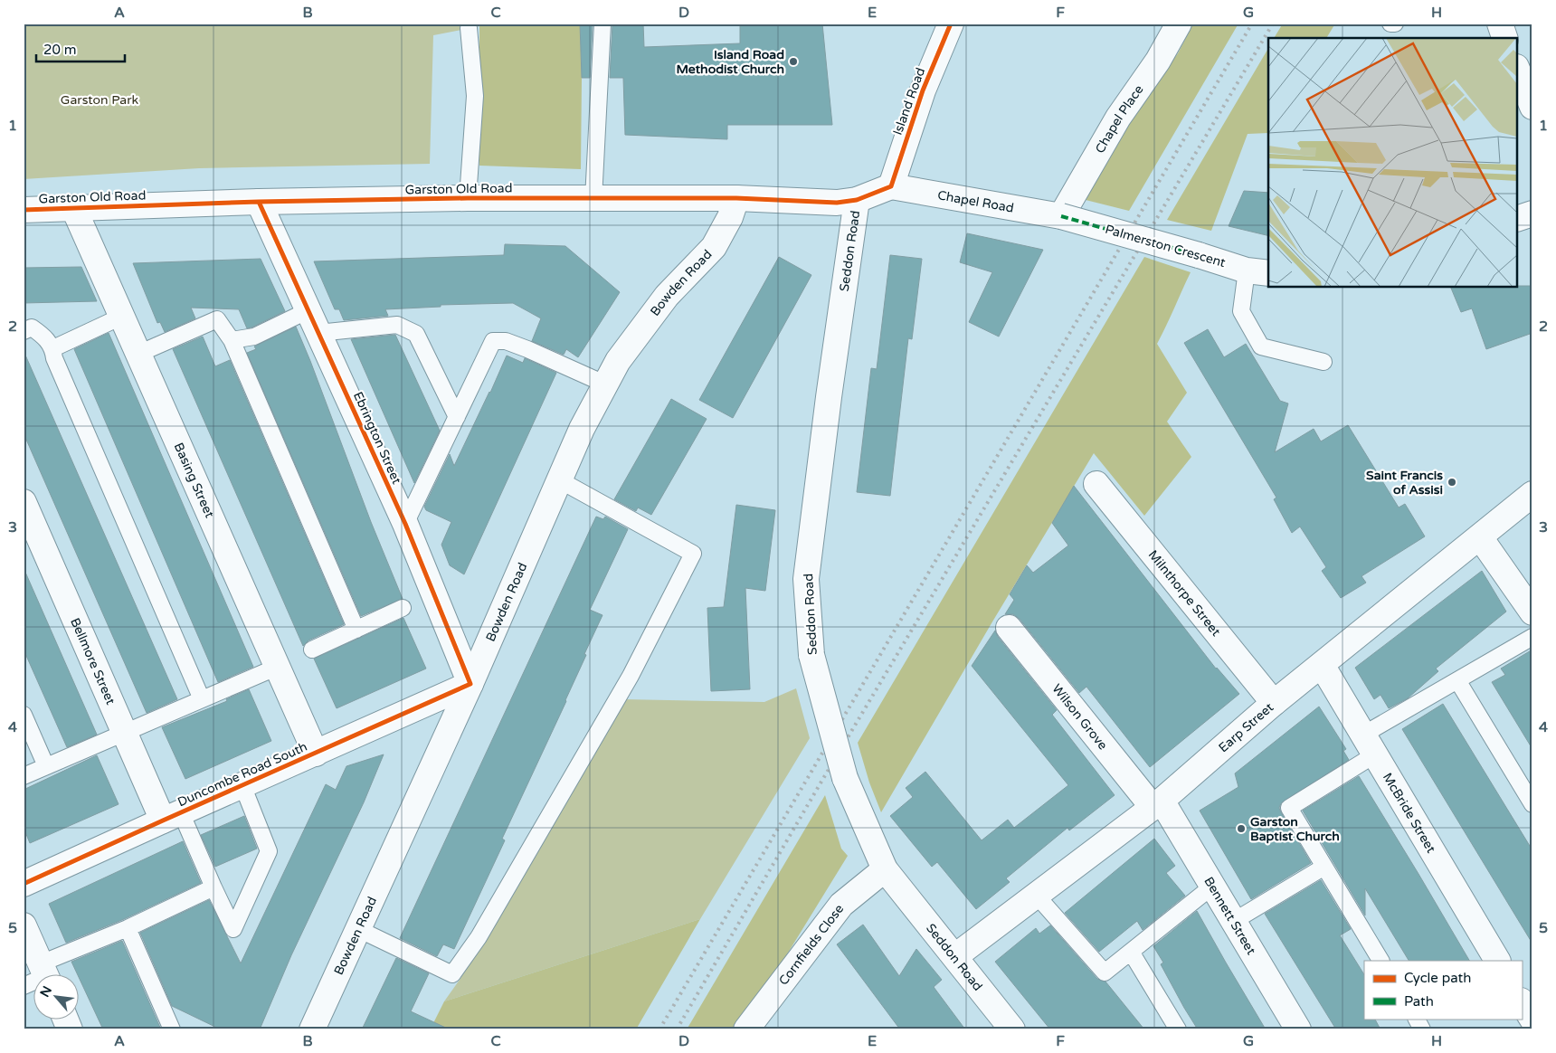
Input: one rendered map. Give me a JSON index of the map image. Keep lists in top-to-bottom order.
{
  "streets": {
    "street": [
      "Island Road",
      "Chapel Place",
      "Garston Old Road",
      "Chapel Road",
      "Palmerston Crescent",
      "Seddon Road",
      "Bowden Road",
      "Ebrington Street",
      "Basing Street",
      "Milnthorpe Street",
      "Bellmore Street",
      "Wilson Grove",
      "Earp Street",
      "Duncombe Road South",
      "McBride Street",
      "Bennett Street",
      "Cornfields Close"
    ]
  },
  "crossings": [
    ["Island Road", "Garston Old Road"],
    ["Island Road", "Chapel Road"],
    ["Chapel Place", "Chapel Road"],
    ["Chapel Place", "Palmerston Crescent"],
    ["Garston Old Road", "Chapel Road"],
    ["Garston Old Road", "Seddon Road"],
    ["Garston Old Road", "Bowden Road"],
    ["Garston Old Road", "Ebrington Street"],
    ["Garston Old Road", "Basing Street"],
    ["Chapel Road", "Palmerston Crescent"],
    ["Seddon Road", "Earp Street"],
    ["Seddon Road", "Cornfields Close"],
    ["Bowden Road", "Ebrington Street"],
    ["Bowden Road", "Duncombe Road South"],
    ["Ebrington Street", "Duncombe Road South"],
    ["Basing Street", "Duncombe Road South"],
    ["Milnthorpe Street", "Earp Street"],
    ["Bellmore Street", "Duncombe Road South"],
    ["Wilson Grove", "Earp Street"],
    ["Wilson Grove", "Bennett Street"],
    ["Earp Street", "McBride Street"],
    ["Earp Street", "Bennett Street"]
  ],
  "parks": ["Garston Park"],
  "places": ["Island Road Methodist Church", "Saint Francis of Assisi", "Garston Baptist Church"],
  "legend": ["Cycle path", "Path"],
  "scale_bar": "20 m",
  "north": "top left",
  "grid": {
    "columns": [
      "A",
      "B",
      "C",
      "D",
      "E",
      "F",
      "G",
      "H"
    ],
    "rows": [
      "1",
      "2",
      "3",
      "4",
      "5"
    ]
  }
}
